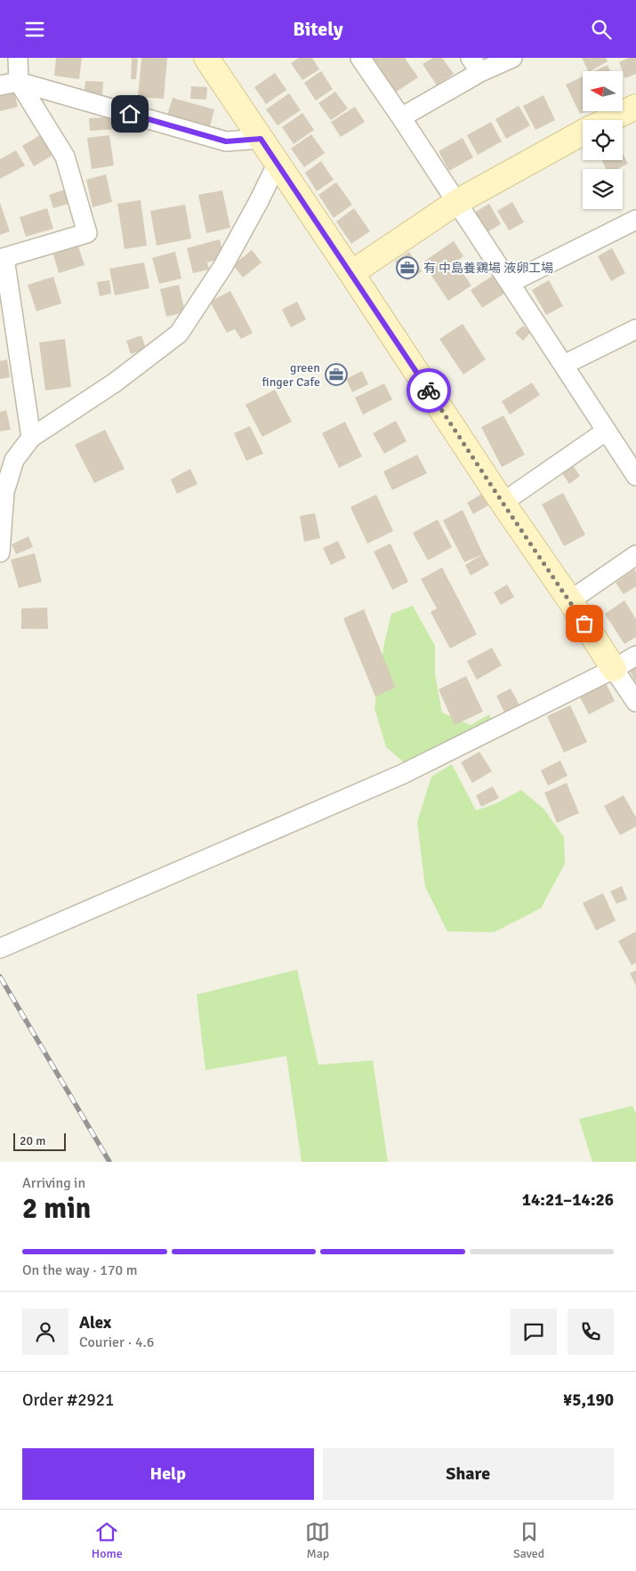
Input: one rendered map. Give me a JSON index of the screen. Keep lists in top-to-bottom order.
{
  "places": {
    "office": ["有 中島養鶏場 液卵工場", "green finger Cafe"]
  },
  "scale_bar": "20 m",
  "north": "left",
  "page": {
    "header": "Bitely",
    "scale": "20 m",
    "heading": ["2 min", "Arriving in", "14:21–14:26"],
    "panel": [
      "Alex",
      "Courier · 4.6",
      "Order #2921",
      "¥5,190"
    ],
    "bar": "On the way · 170 m",
    "buttons": ["Help", "Share"],
    "tabs": ["Home", "Map", "Saved"]
  }
}
